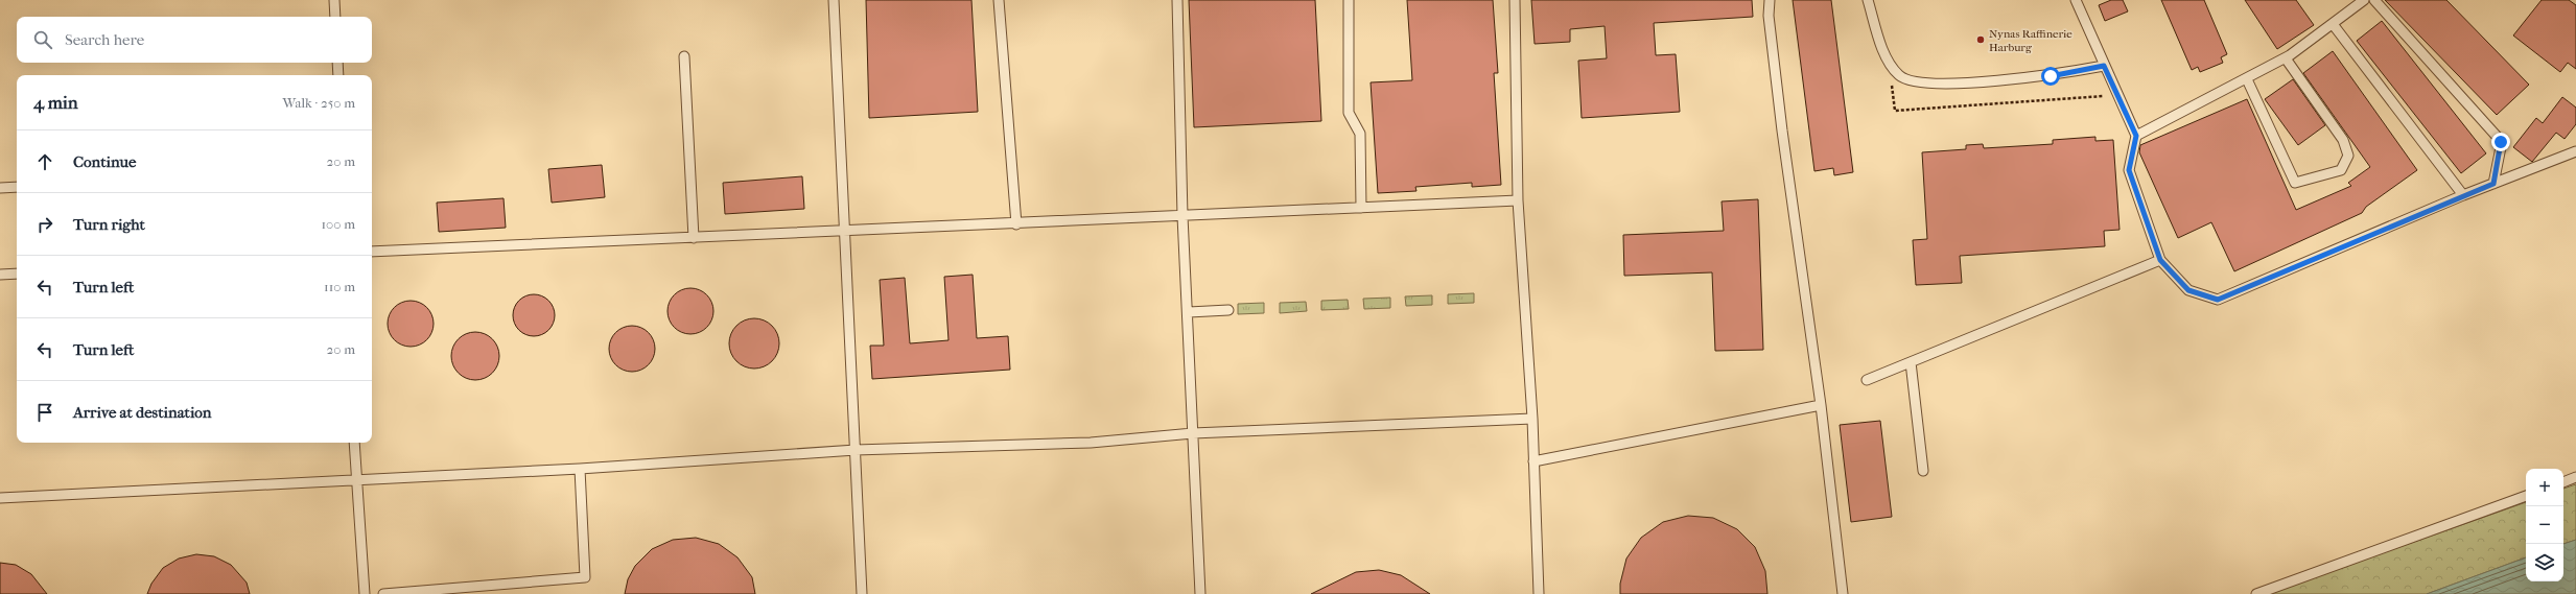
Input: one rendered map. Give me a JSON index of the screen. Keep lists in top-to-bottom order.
{
  "places": ["Nynas Raffinerie Harburg"],
  "page": {
    "search": "Search here",
    "heading": ["4 min", "Walk · 250 m"],
    "list": [
      ["Continue", "20 m"],
      ["Turn right", "100 m"],
      ["Turn left", "110 m"],
      ["Turn left", "20 m"],
      "Arrive at destination"
    ],
    "map_buttons": ["+", "−"]
  }
}
